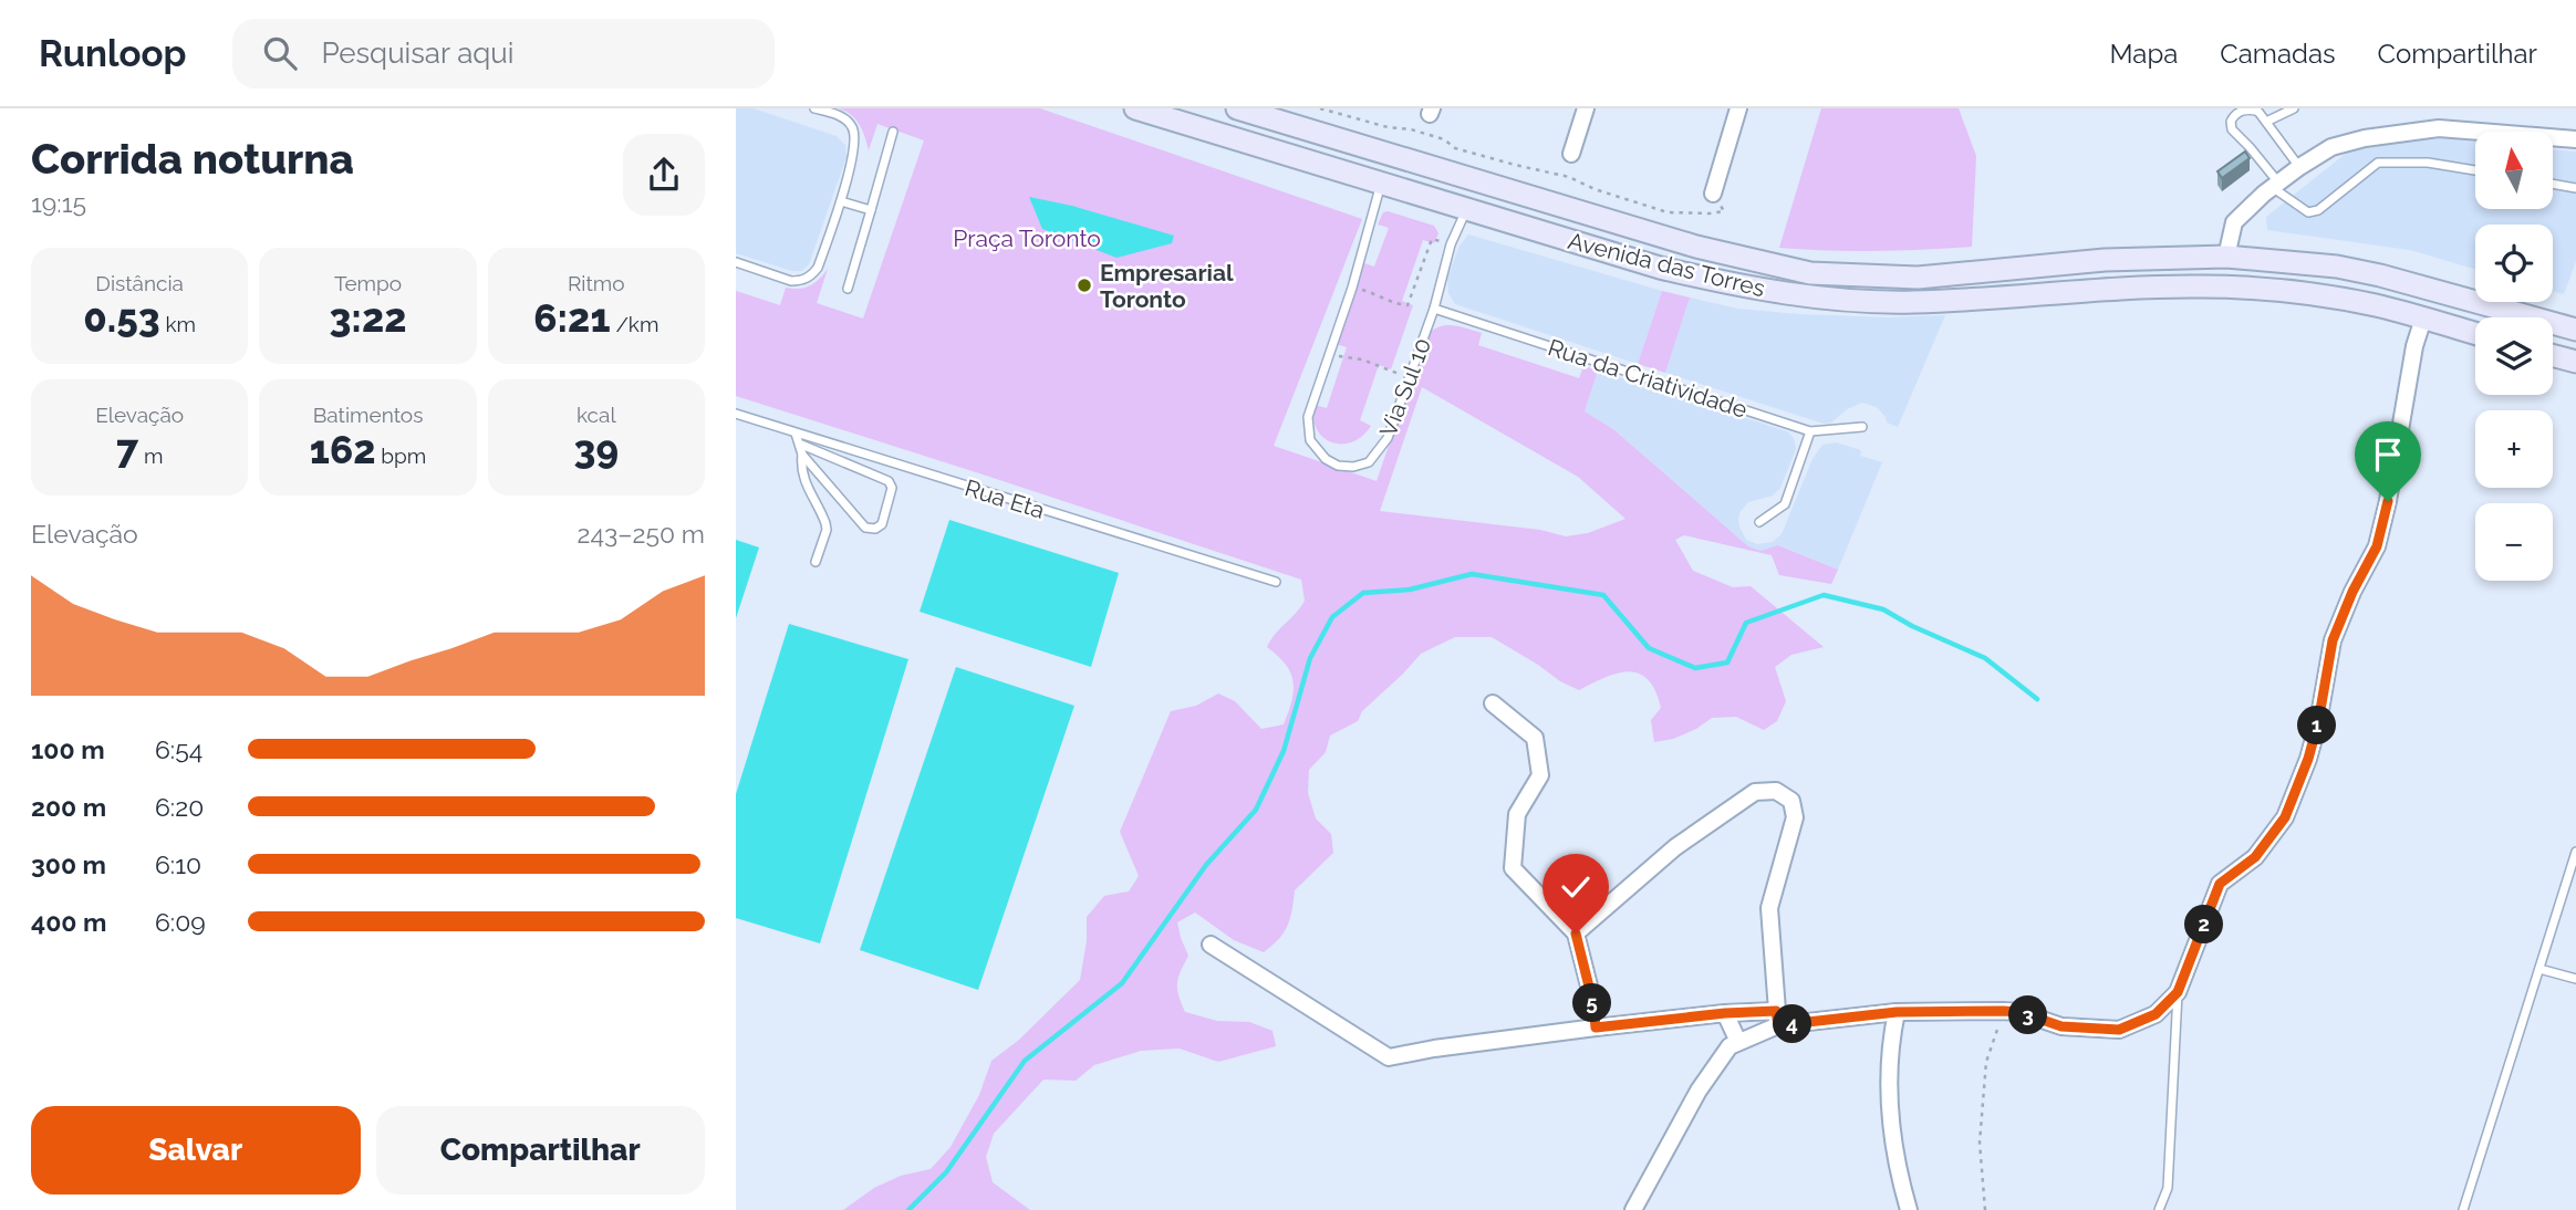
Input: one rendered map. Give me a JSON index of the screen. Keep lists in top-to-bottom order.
{
  "streets": {
    "main road": ["Avenida das Torres"],
    "lane": ["Rua da Criatividade", "Via Sul 10", "Rua Eta"]
  },
  "crossings": [
    ["Avenida das Torres", "Via Sul 10"],
    ["Rua da Criatividade", "Via Sul 10"]
  ],
  "parks": ["Praça Toronto"],
  "places": ["Empresarial Toronto"],
  "north": "top",
  "page": {
    "header": "Runloop",
    "search": "Pesquisar aqui",
    "nav": ["Mapa", "Camadas", "Compartilhar"],
    "heading": ["Corrida noturna", "19:15"],
    "map_buttons": ["+", "−"],
    "stats": [
      ["Distância", "0.53 km"],
      ["Tempo", "3:22"],
      ["Ritmo", "6:21 /km"],
      ["Elevação", "7 m"],
      ["Batimentos", "162 bpm"],
      ["kcal", "39"]
    ],
    "chart": ["Elevação", "243–250 m"],
    "pins": [
      "1",
      "2",
      "5",
      "3",
      "4"
    ],
    "list": [
      {
        "name": "100 m",
        "note": "6:54"
      },
      {
        "name": "200 m",
        "note": "6:20"
      },
      {
        "name": "300 m",
        "note": "6:10"
      },
      {
        "name": "400 m",
        "note": "6:09"
      }
    ],
    "buttons": ["Salvar", "Compartilhar"]
  }
}
